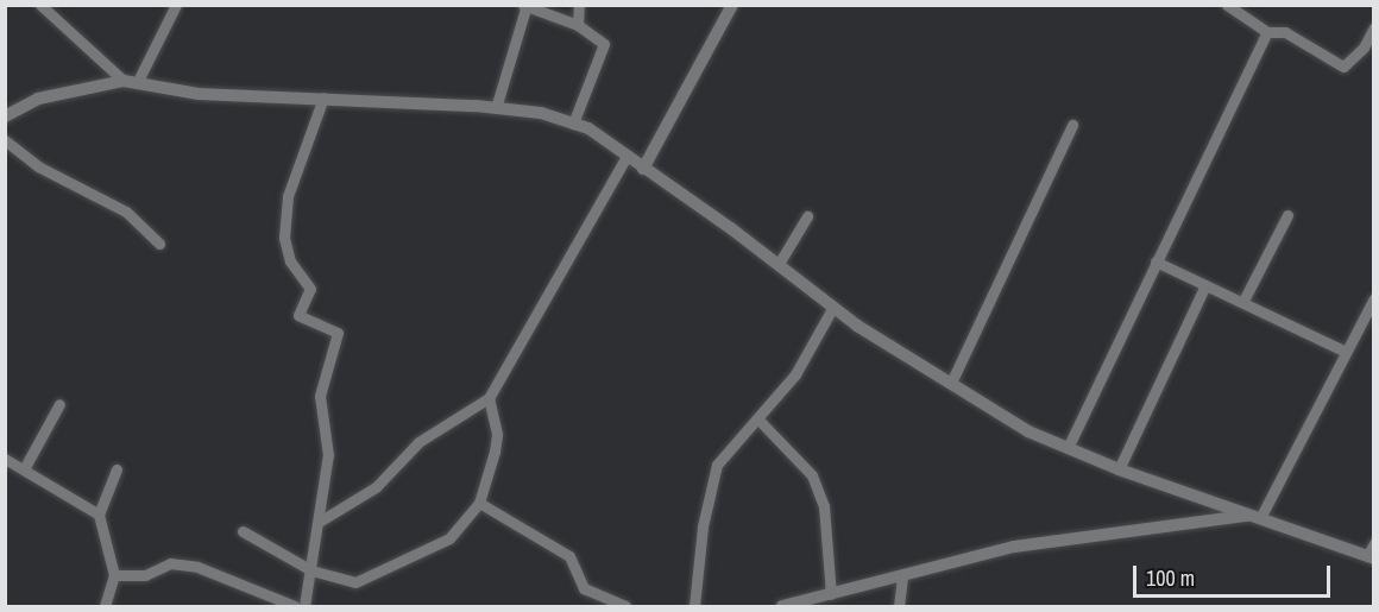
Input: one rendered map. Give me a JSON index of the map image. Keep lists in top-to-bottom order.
{
  "scale_bar": "100 m"
}
